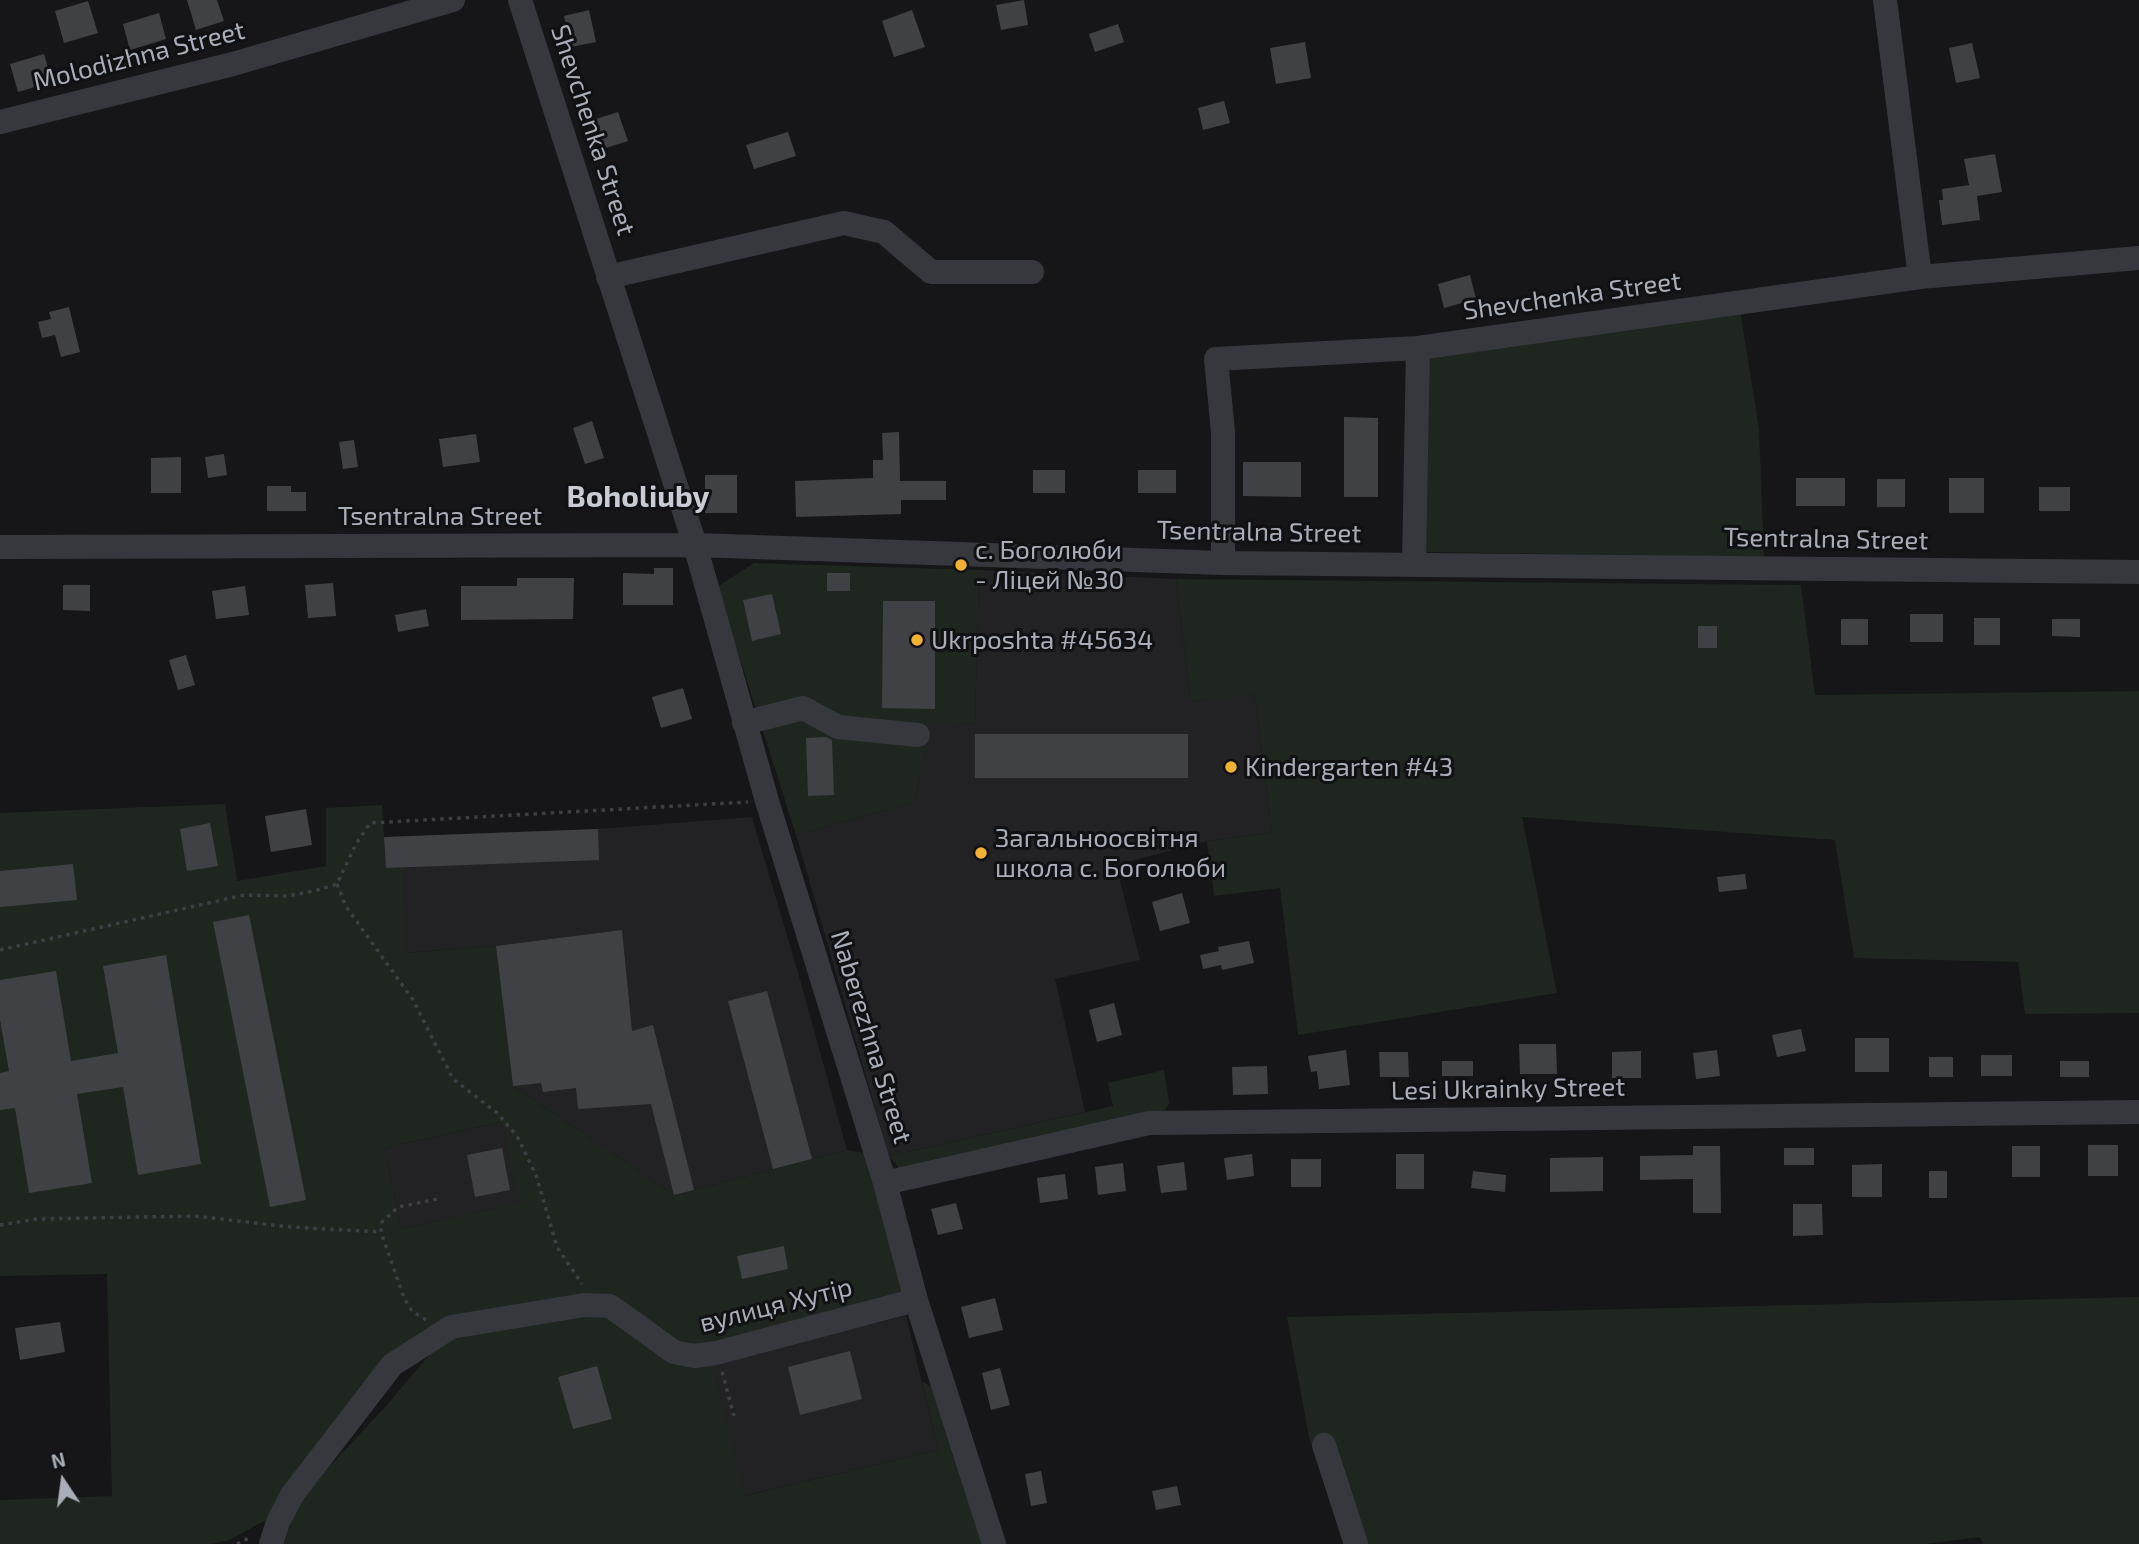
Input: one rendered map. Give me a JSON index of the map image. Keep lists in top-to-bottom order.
{
  "streets": {
    "street": [
      "Molodizhna Street",
      "Shevchenka Street",
      "Tsentralna Street",
      "Naberezhna Street",
      "Lesi Ukrainky Street",
      "вулиця Хутір"
    ]
  },
  "crossings": [
    ["Shevchenka Street", "Tsentralna Street"],
    ["Shevchenka Street", "Naberezhna Street"],
    ["Tsentralna Street", "Naberezhna Street"],
    ["Naberezhna Street", "Lesi Ukrainky Street"],
    ["Naberezhna Street", "вулиця Хутір"]
  ],
  "districts": ["Boholiuby"],
  "places": [
    "с. Боголюби - Ліцей №30",
    "Ukrposhta #45634",
    "Kindergarten #43",
    "Загальноосвітня школа с. Боголюби"
  ],
  "north": "top"
}
